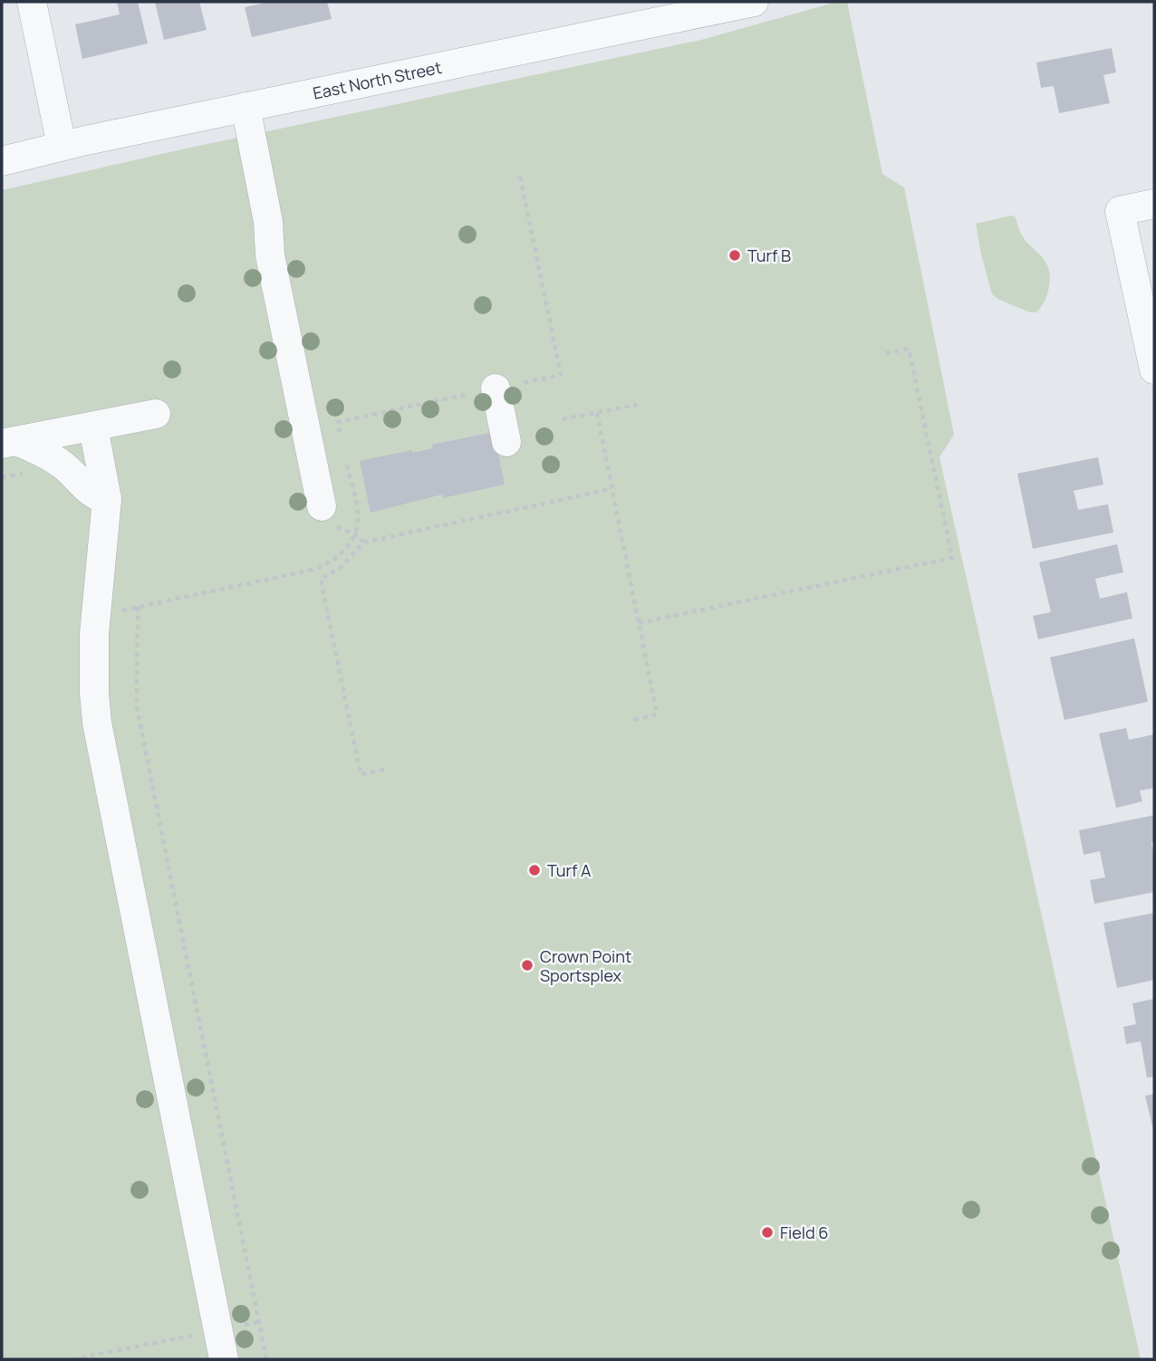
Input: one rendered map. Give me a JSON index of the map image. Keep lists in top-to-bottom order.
{
  "streets": {
    "street": ["East North Street"]
  },
  "places": [
    "Turf B",
    "Turf A",
    "Crown Point Sportsplex",
    "Field 6"
  ]
}
